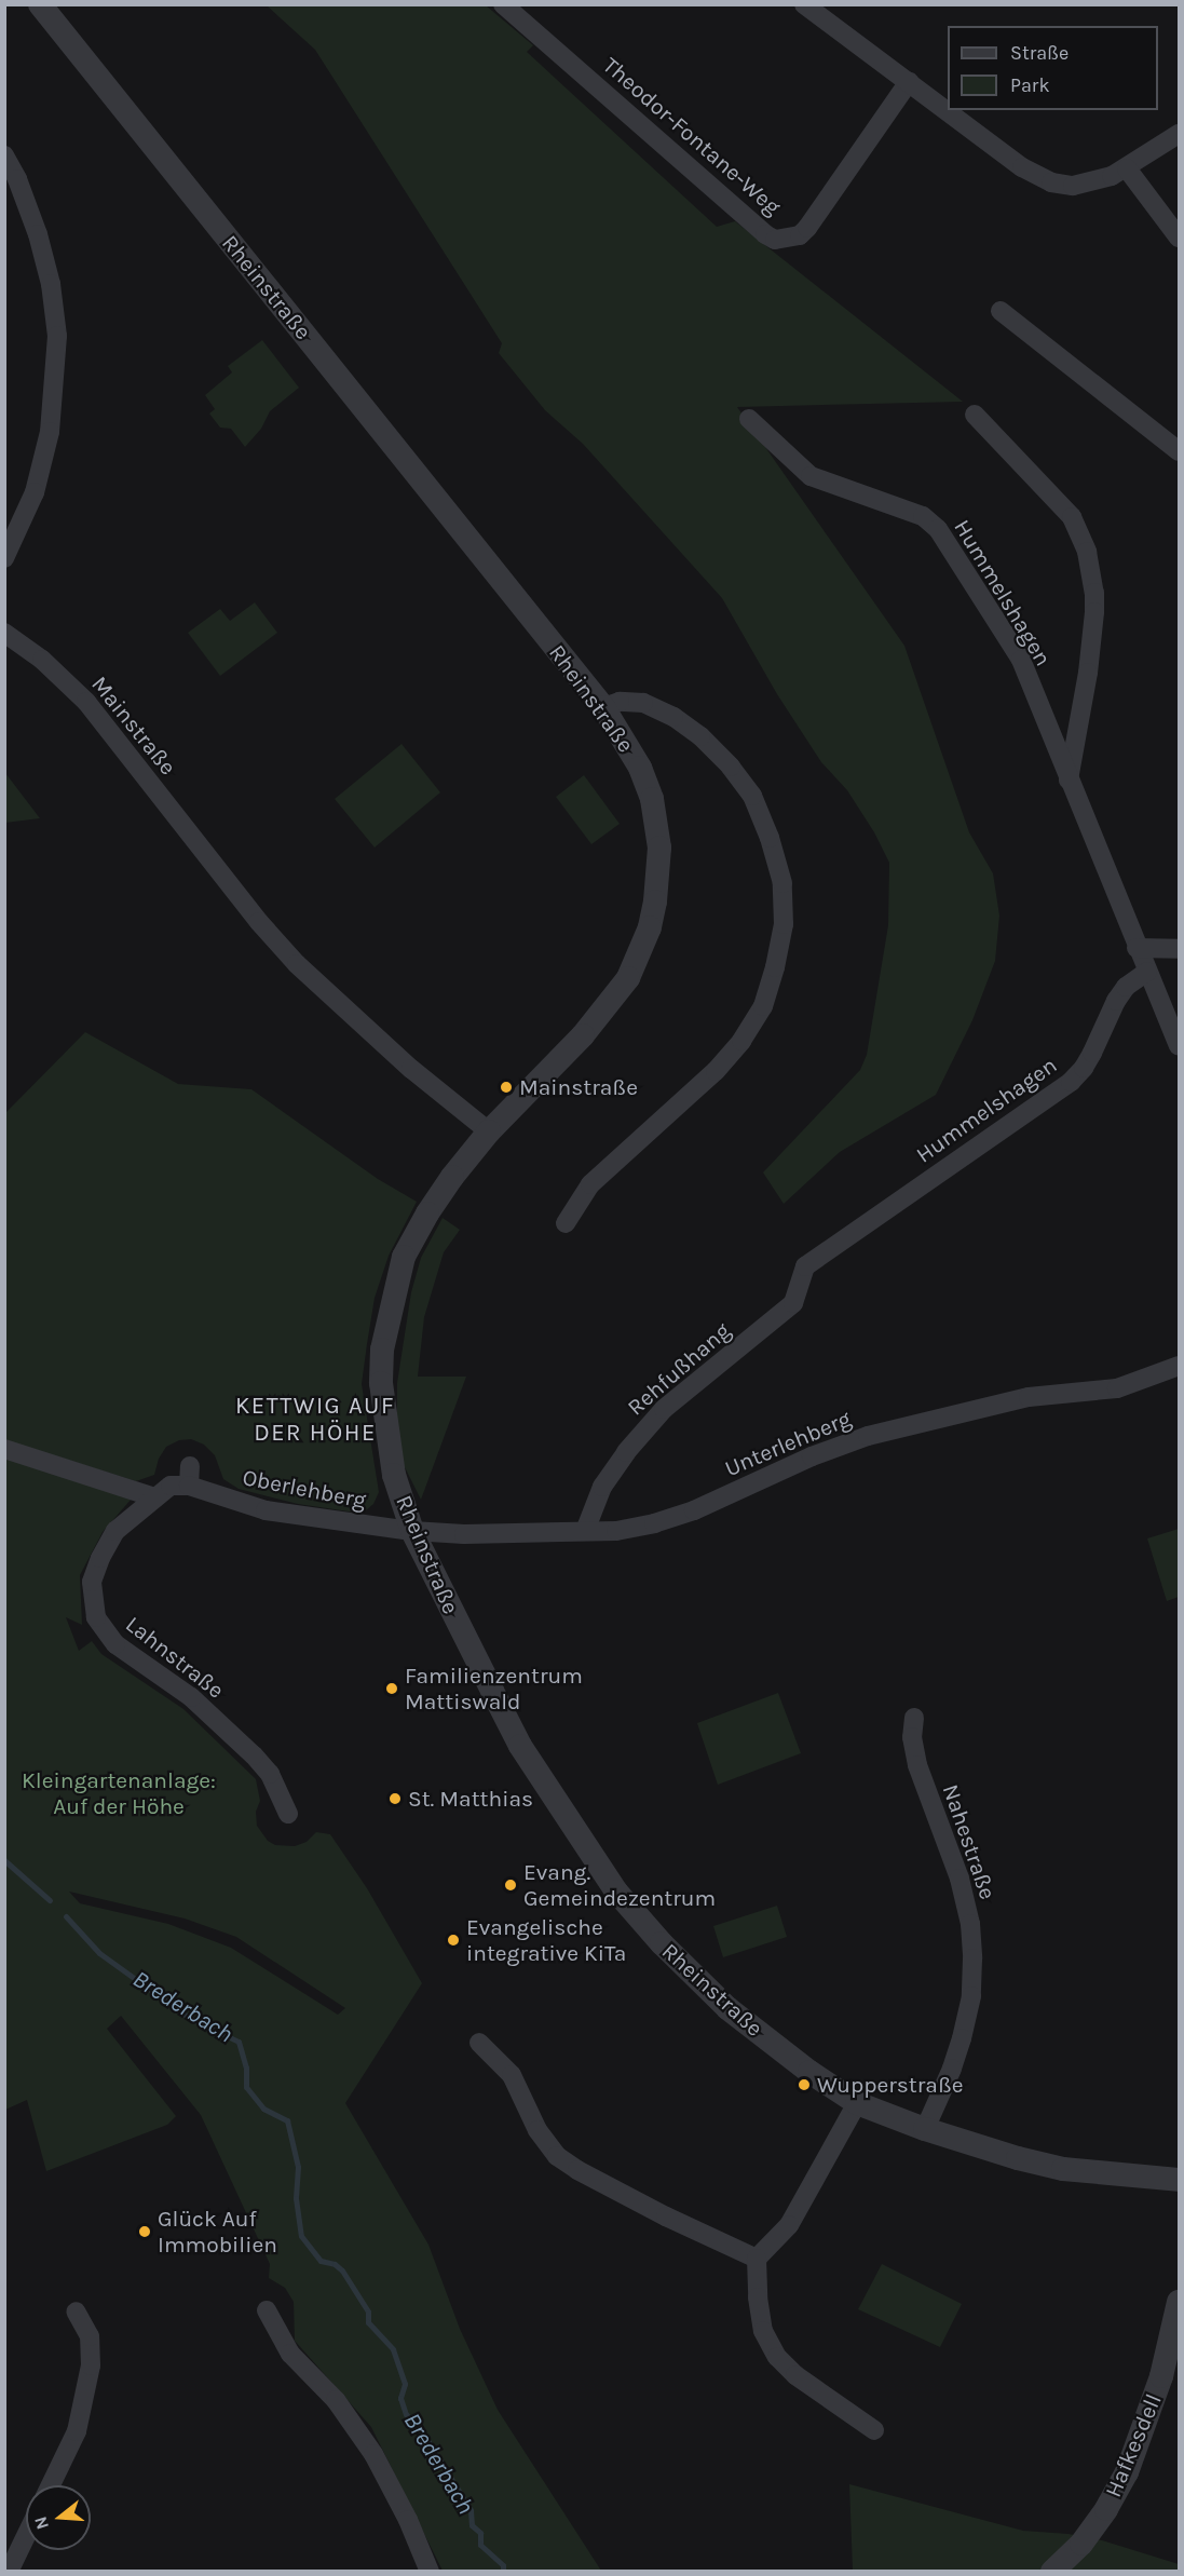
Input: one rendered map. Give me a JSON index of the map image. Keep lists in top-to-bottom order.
{
  "streets": {
    "street": [
      "Theodor-Fontane-Weg",
      "Rheinstraße",
      "Hummelshagen",
      "Mainstraße",
      "Rehfußhang",
      "Unterlehberg",
      "Oberlehberg",
      "Lahnstraße",
      "Nahestraße",
      "Hafkesdell"
    ]
  },
  "crossings": [
    ["Rheinstraße", "Mainstraße"],
    ["Rheinstraße", "Unterlehberg"],
    ["Rheinstraße", "Oberlehberg"],
    ["Rheinstraße", "Nahestraße"],
    ["Hummelshagen", "Rehfußhang"],
    ["Rehfußhang", "Unterlehberg"],
    ["Unterlehberg", "Oberlehberg"],
    ["Oberlehberg", "Lahnstraße"]
  ],
  "districts": ["KETTWIG AUF DER HÖHE"],
  "water": ["Brederbach"],
  "parks": ["Kleingartenanlage: Auf der Höhe"],
  "places": [
    "Mainstraße",
    "Familienzentrum Mattiswald",
    "St. Matthias",
    "Evang. Gemeindezentrum",
    "Evangelische integrative KiTa",
    "Wupperstraße",
    "Glück Auf Immobilien"
  ],
  "legend": ["Straße", "Park"],
  "north": "left"
}
